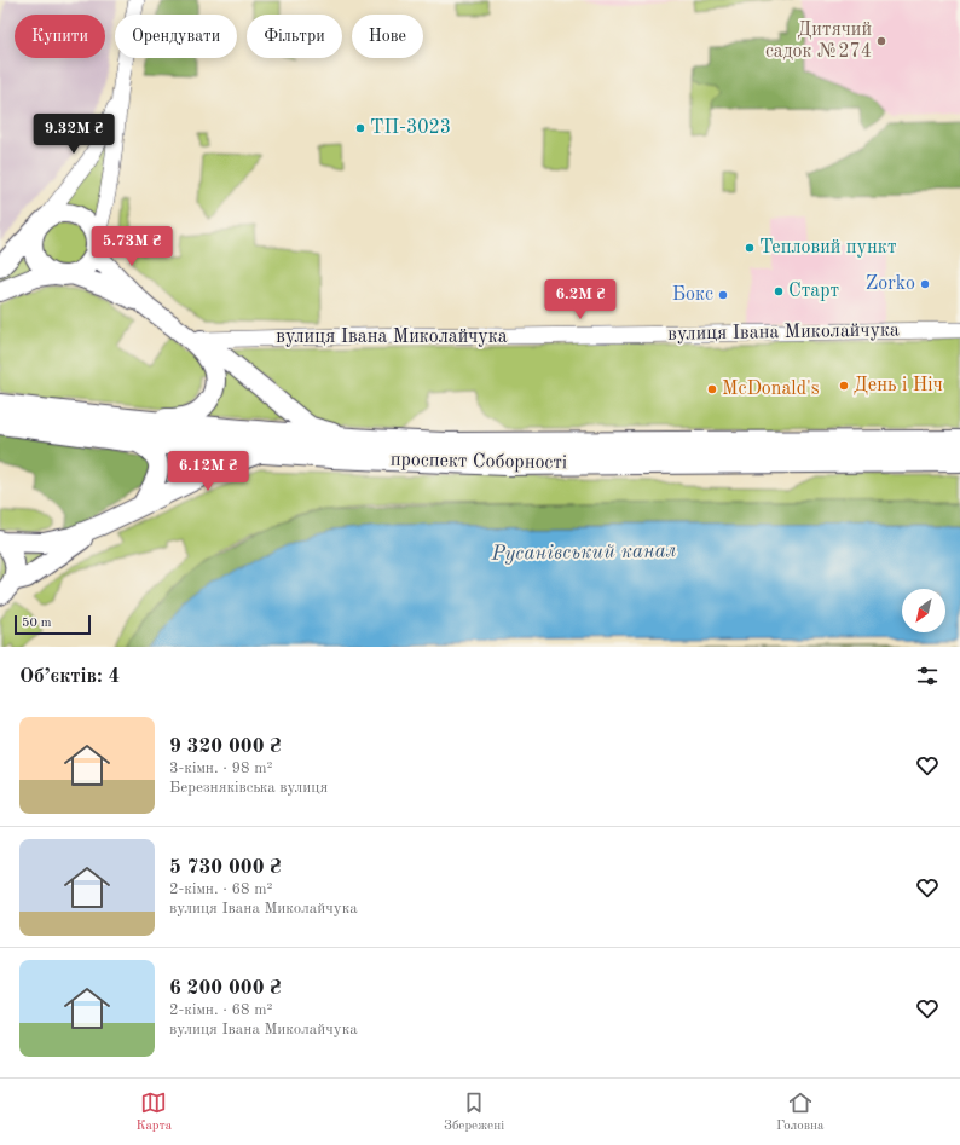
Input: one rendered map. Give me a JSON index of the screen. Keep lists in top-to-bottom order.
{
  "streets": {
    "highway": ["проспект Соборності"],
    "main road": ["вулиця Івана Миколайчука"]
  },
  "crossings": [
    ["вулиця Івана Миколайчука", "проспект Соборності"]
  ],
  "water": ["Русанівський канал"],
  "places": [
    "Дитячий садок №274",
    "ТП-3023",
    "Тепловий пункт",
    "Zorko",
    "Старт",
    "Бокс",
    "День і Ніч",
    "McDonald's"
  ],
  "scale_bar": "50 m",
  "north": "bottom left",
  "page": {
    "chip": [
      "Купити",
      "Орендувати",
      "Фільтри",
      "Нове"
    ],
    "price": [
      "9.32M ₴",
      "5.73M ₴",
      "6.2M ₴",
      "6.12M ₴"
    ],
    "scale": "50 m",
    "heading": "Об’єктів: 4",
    "list": [
      {
        "name": "9 320 000 ₴",
        "note": "3-кімн. · 98 m² · Березняківська вулиця"
      },
      {
        "name": "5 730 000 ₴",
        "note": "2-кімн. · 68 m² · вулиця Івана Миколайчука"
      },
      {
        "name": "6 200 000 ₴",
        "note": "2-кімн. · 68 m² · вулиця Івана Миколайчука"
      }
    ],
    "tabs": ["Карта", "Збережені", "Головна"]
  }
}
